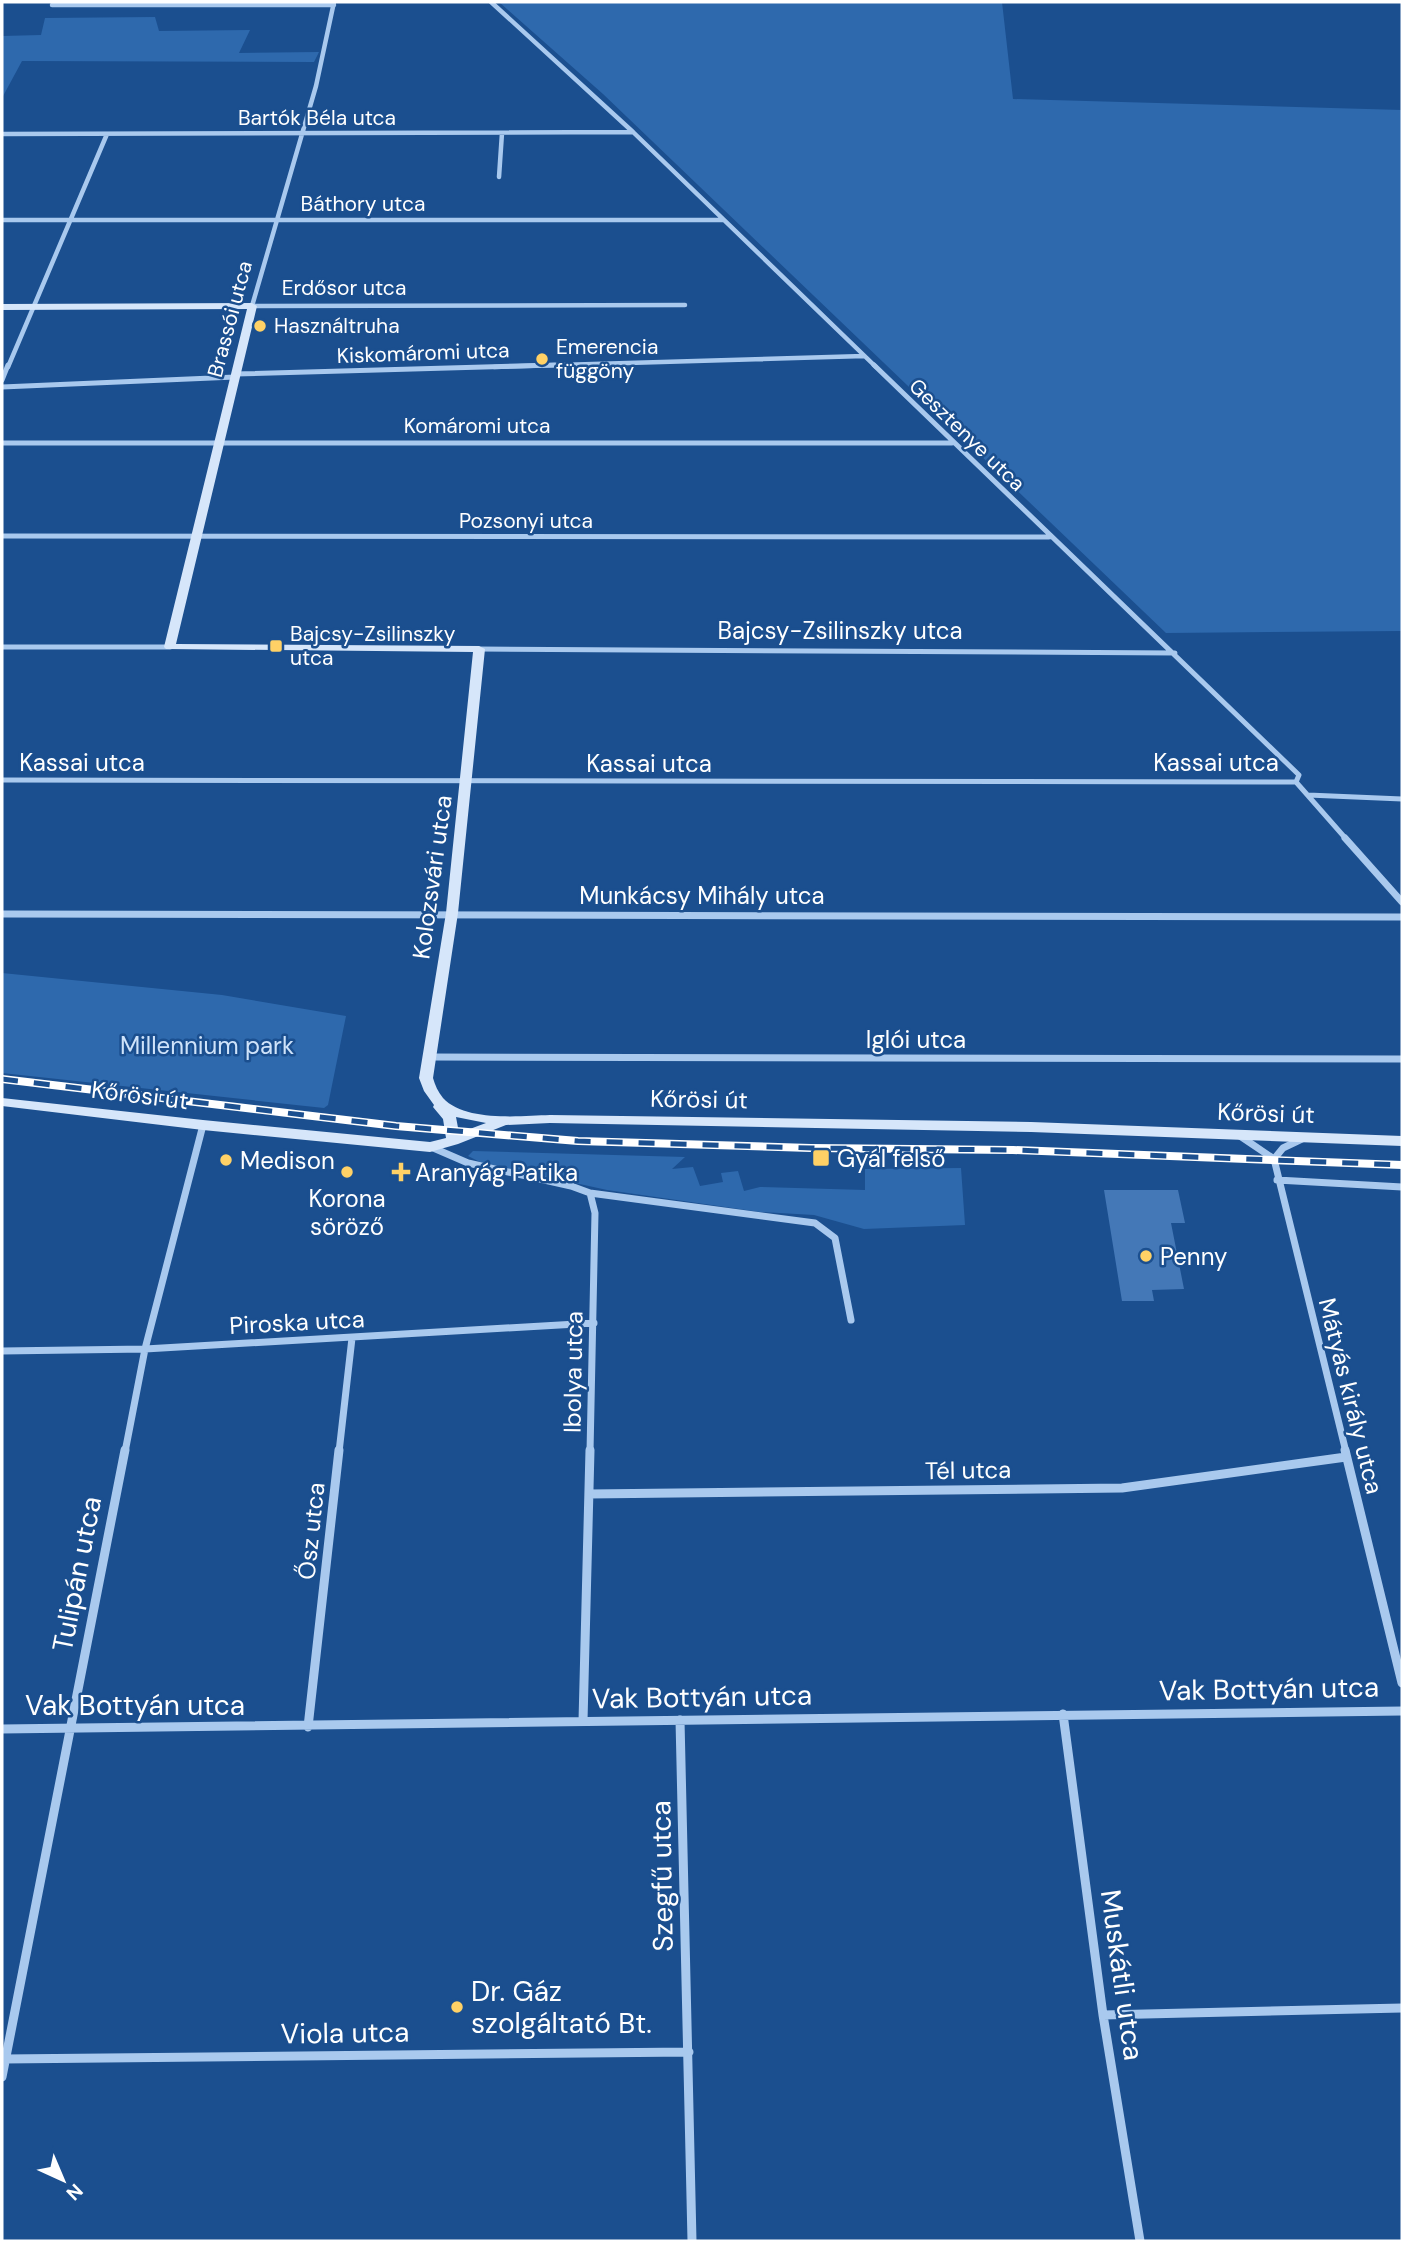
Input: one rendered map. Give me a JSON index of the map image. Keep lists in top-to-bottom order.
{
  "streets": {
    "street": [
      "Bartók Béla utca",
      "Báthory utca",
      "Erdősor utca",
      "Brassói utca",
      "Kiskomáromi utca",
      "Komáromi utca",
      "Gesztenye utca",
      "Pozsonyi utca",
      "Bajcsy-Zsilinszky utca",
      "Kassai utca",
      "Kolozsvári utca",
      "Munkácsy Mihály utca",
      "Iglói utca",
      "Kőrösi út",
      "Piroska utca",
      "Ibolya utca",
      "Mátyás király utca",
      "Tél utca",
      "Ősz utca",
      "Tulipán utca",
      "Vak Bottyán utca",
      "Szegfű utca",
      "Muskátli utca",
      "Viola utca"
    ]
  },
  "crossings": [
    ["Bartók Béla utca", "Brassói utca"],
    ["Bartók Béla utca", "Gesztenye utca"],
    ["Báthory utca", "Brassói utca"],
    ["Báthory utca", "Gesztenye utca"],
    ["Erdősor utca", "Brassói utca"],
    ["Brassói utca", "Kiskomáromi utca"],
    ["Brassói utca", "Komáromi utca"],
    ["Brassói utca", "Pozsonyi utca"],
    ["Brassói utca", "Bajcsy-Zsilinszky utca"],
    ["Kiskomáromi utca", "Gesztenye utca"],
    ["Komáromi utca", "Gesztenye utca"],
    ["Gesztenye utca", "Pozsonyi utca"],
    ["Gesztenye utca", "Bajcsy-Zsilinszky utca"],
    ["Gesztenye utca", "Kassai utca"],
    ["Bajcsy-Zsilinszky utca", "Kolozsvári utca"],
    ["Kassai utca", "Kolozsvári utca"],
    ["Kolozsvári utca", "Munkácsy Mihály utca"],
    ["Kolozsvári utca", "Iglói utca"],
    ["Kolozsvári utca", "Kőrösi út"],
    ["Kőrösi út", "Tulipán utca"],
    ["Piroska utca", "Ibolya utca"],
    ["Piroska utca", "Ősz utca"],
    ["Piroska utca", "Tulipán utca"],
    ["Ibolya utca", "Tél utca"],
    ["Ibolya utca", "Vak Bottyán utca"],
    ["Mátyás király utca", "Tél utca"],
    ["Ősz utca", "Vak Bottyán utca"],
    ["Tulipán utca", "Vak Bottyán utca"],
    ["Tulipán utca", "Viola utca"],
    ["Vak Bottyán utca", "Szegfű utca"],
    ["Vak Bottyán utca", "Muskátli utca"],
    ["Szegfű utca", "Viola utca"]
  ],
  "parks": ["Millennium park"],
  "places": {
    "other": [
      "Használtruha",
      "Emerencia függöny",
      "Medison",
      "Korona söröző",
      "Penny",
      "Dr. Gáz szolgáltató Bt."
    ],
    "transit": ["Bajcsy-Zsilinszky utca", "Gyál felső"],
    "health": ["Aranyág Patika"]
  },
  "north": "bottom right"
}
